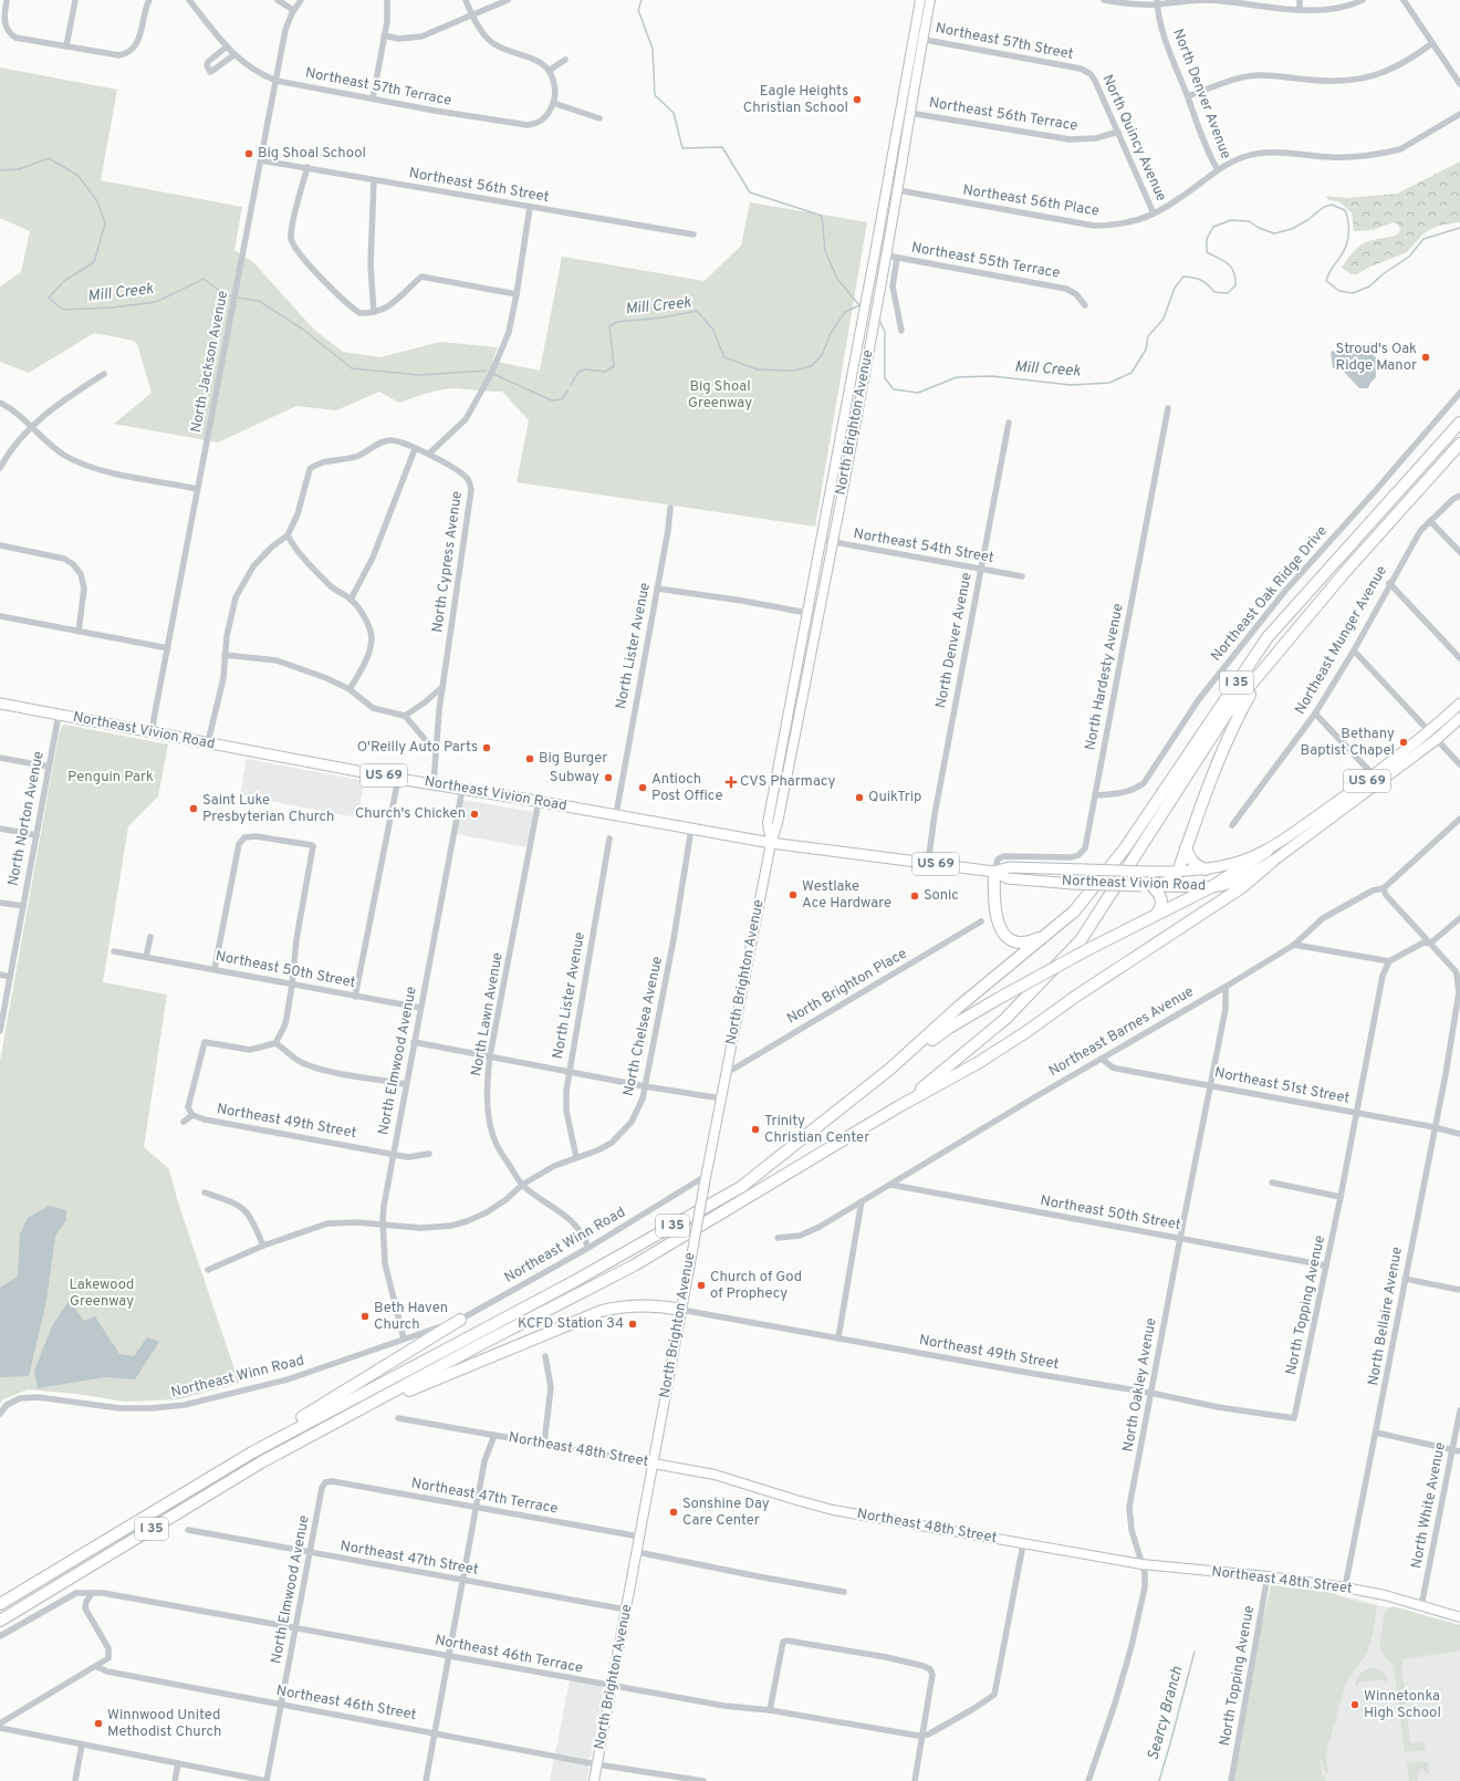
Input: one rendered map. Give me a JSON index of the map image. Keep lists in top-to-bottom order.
{
  "streets": {
    "highway": ["I 35"],
    "main road": [
      "North Brighton Avenue",
      "Northeast Vivion Road",
      "US 69",
      "Northeast 48th Street"
    ],
    "street": [
      "Northeast 57th Street",
      "Northeast 57th Terrace",
      "North Denver Avenue",
      "Northeast 56th Terrace",
      "North Quincy Avenue",
      "Northeast 56th Street",
      "Northeast 56th Place",
      "Northeast 55th Terrace",
      "North Jackson Avenue",
      "Northeast 54th Street",
      "North Cypress Avenue",
      "Northeast Oak Ridge Drive",
      "Northeast Munger Avenue",
      "North Lister Avenue",
      "North Hardesty Avenue",
      "North Norton Avenue",
      "Northeast 50th Street",
      "North Brighton Place",
      "North Lawn Avenue",
      "North Chelsea Avenue",
      "Northeast Barnes Avenue",
      "North Elmwood Avenue",
      "Northeast 51st Street",
      "Northeast 49th Street",
      "Northeast Winn Road",
      "North Topping Avenue",
      "North Bellaire Avenue",
      "North Oakley Avenue",
      "Northeast 47th Terrace",
      "North White Avenue",
      "Northeast 47th Street",
      "Northeast 46th Terrace",
      "Northeast 46th Street"
    ]
  },
  "crossings": [
    ["Northeast 57th Street", "North Quincy Avenue"],
    ["Northeast 57th Street", "North Brighton Avenue"],
    ["Northeast 57th Terrace", "North Jackson Avenue"],
    ["North Denver Avenue", "Northeast 56th Place"],
    ["North Denver Avenue", "Northeast 54th Street"],
    ["North Denver Avenue", "Northeast Vivion Road"],
    ["Northeast 56th Terrace", "North Quincy Avenue"],
    ["Northeast 56th Terrace", "North Brighton Avenue"],
    ["North Quincy Avenue", "Northeast 56th Place"],
    ["Northeast 56th Street", "North Jackson Avenue"],
    ["Northeast 56th Place", "North Brighton Avenue"],
    ["Northeast 55th Terrace", "North Brighton Avenue"],
    ["North Jackson Avenue", "Northeast Vivion Road"],
    ["North Brighton Avenue", "Northeast 54th Street"],
    ["North Brighton Avenue", "Northeast Vivion Road"],
    ["North Brighton Avenue", "North Brighton Place"],
    ["North Brighton Avenue", "Northeast 49th Street"],
    ["North Brighton Avenue", "Northeast Winn Road"],
    ["North Brighton Avenue", "Northeast 48th Street"],
    ["North Brighton Avenue", "Northeast 47th Terrace"],
    ["North Brighton Avenue", "Northeast 47th Street"],
    ["North Brighton Avenue", "Northeast 46th Terrace"],
    ["North Brighton Avenue", "Northeast 46th Street"],
    ["North Cypress Avenue", "Northeast Vivion Road"],
    ["Northeast Oak Ridge Drive", "North Hardesty Avenue"],
    ["North Lister Avenue", "Northeast Vivion Road"],
    ["North Lister Avenue", "North Chelsea Avenue"],
    ["North Hardesty Avenue", "Northeast Vivion Road"],
    ["Northeast Vivion Road", "North Norton Avenue"],
    ["Northeast Vivion Road", "North Lawn Avenue"],
    ["Northeast Vivion Road", "North Chelsea Avenue"],
    ["Northeast Vivion Road", "North Elmwood Avenue"],
    ["Northeast 50th Street", "Northeast Barnes Avenue"],
    ["Northeast 50th Street", "North Elmwood Avenue"],
    ["Northeast 50th Street", "North Topping Avenue"],
    ["Northeast 50th Street", "North Oakley Avenue"],
    ["North Lawn Avenue", "North Chelsea Avenue"],
    ["North Lawn Avenue", "Northeast Winn Road"],
    ["North Chelsea Avenue", "North Elmwood Avenue"],
    ["Northeast Barnes Avenue", "Northeast 51st Street"],
    ["Northeast Barnes Avenue", "North Bellaire Avenue"],
    ["Northeast Barnes Avenue", "North Oakley Avenue"],
    ["North Elmwood Avenue", "Northeast 49th Street"],
    ["North Elmwood Avenue", "Northeast Winn Road"],
    ["North Elmwood Avenue", "Northeast 47th Terrace"],
    ["North Elmwood Avenue", "Northeast 47th Street"],
    ["North Elmwood Avenue", "Northeast 46th Terrace"],
    ["North Elmwood Avenue", "Northeast 46th Street"],
    ["Northeast 51st Street", "North Topping Avenue"],
    ["Northeast 51st Street", "North Bellaire Avenue"],
    ["Northeast 51st Street", "North Oakley Avenue"],
    ["Northeast 49th Street", "North Topping Avenue"],
    ["Northeast 49th Street", "North Oakley Avenue"],
    ["North Topping Avenue", "Northeast 48th Street"],
    ["North Bellaire Avenue", "Northeast 48th Street"],
    ["North Oakley Avenue", "Northeast 48th Street"],
    ["Northeast 48th Street", "North White Avenue"]
  ],
  "water": ["Mill Creek", "Searcy Branch"],
  "parks": ["Big Shoal Greenway", "Penguin Park", "Lakewood Greenway"],
  "places": {
    "other": [
      "Eagle Heights Christian School",
      "Big Shoal School",
      "Stroud's Oak Ridge Manor",
      "Bethany Baptist Chapel",
      "O'Reilly Auto Parts",
      "Big Burger",
      "Subway",
      "Antioch Post Office",
      "QuikTrip",
      "Saint Luke Presbyterian Church",
      "Church's Chicken",
      "Westlake Ace Hardware",
      "Sonic",
      "Trinity Christian Center",
      "Church of God of Prophecy",
      "Beth Haven Church",
      "KCFD Station 34",
      "Sonshine Day Care Center",
      "Winnetonka High School",
      "Winnwood United Methodist Church"
    ],
    "health": ["CVS Pharmacy"]
  }
}
